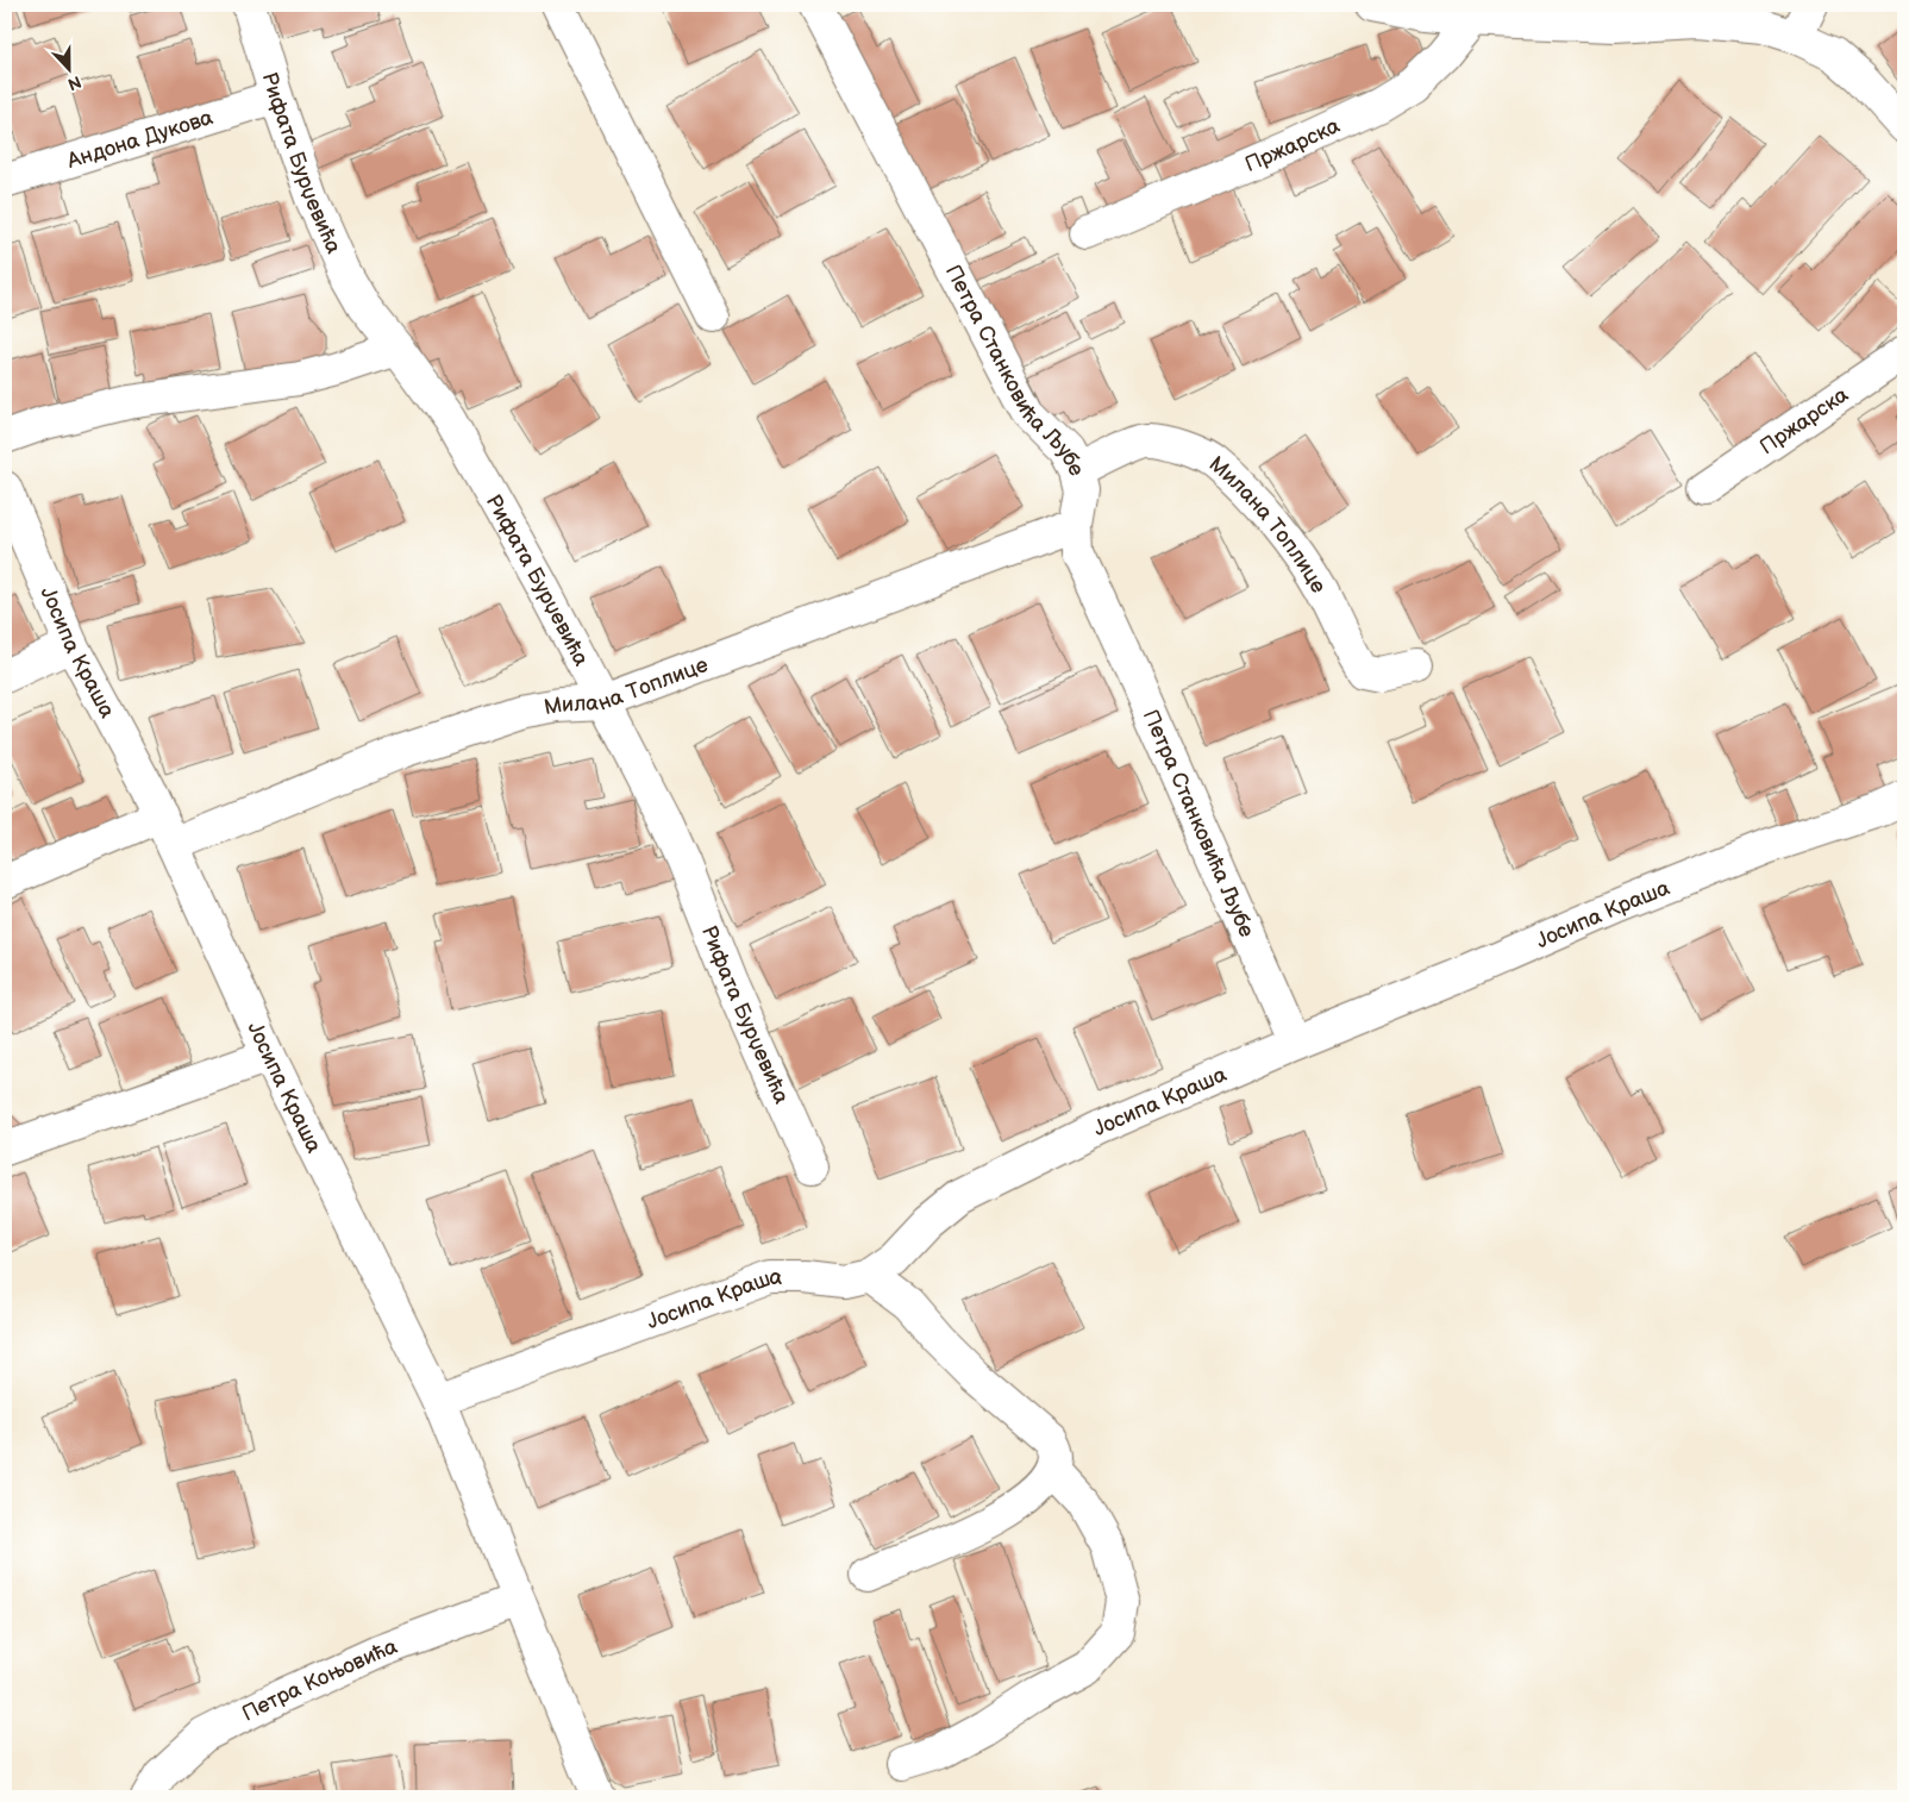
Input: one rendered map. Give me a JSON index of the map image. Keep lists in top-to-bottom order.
{
  "streets": {
    "street": [
      "Андона Дукова",
      "Пржарска",
      "Рифата Бурџевића",
      "Петра Станковића Љубе",
      "Милана Топлице",
      "Јосипа Краша",
      "Петра Коњовића"
    ]
  },
  "crossings": [
    ["Андона Дукова", "Рифата Бурџевића"],
    ["Рифата Бурџевића", "Милана Топлице"],
    ["Петра Станковића Љубе", "Милана Топлице"],
    ["Петра Станковића Љубе", "Јосипа Краша"],
    ["Милана Топлице", "Јосипа Краша"]
  ],
  "north": "bottom"
}
